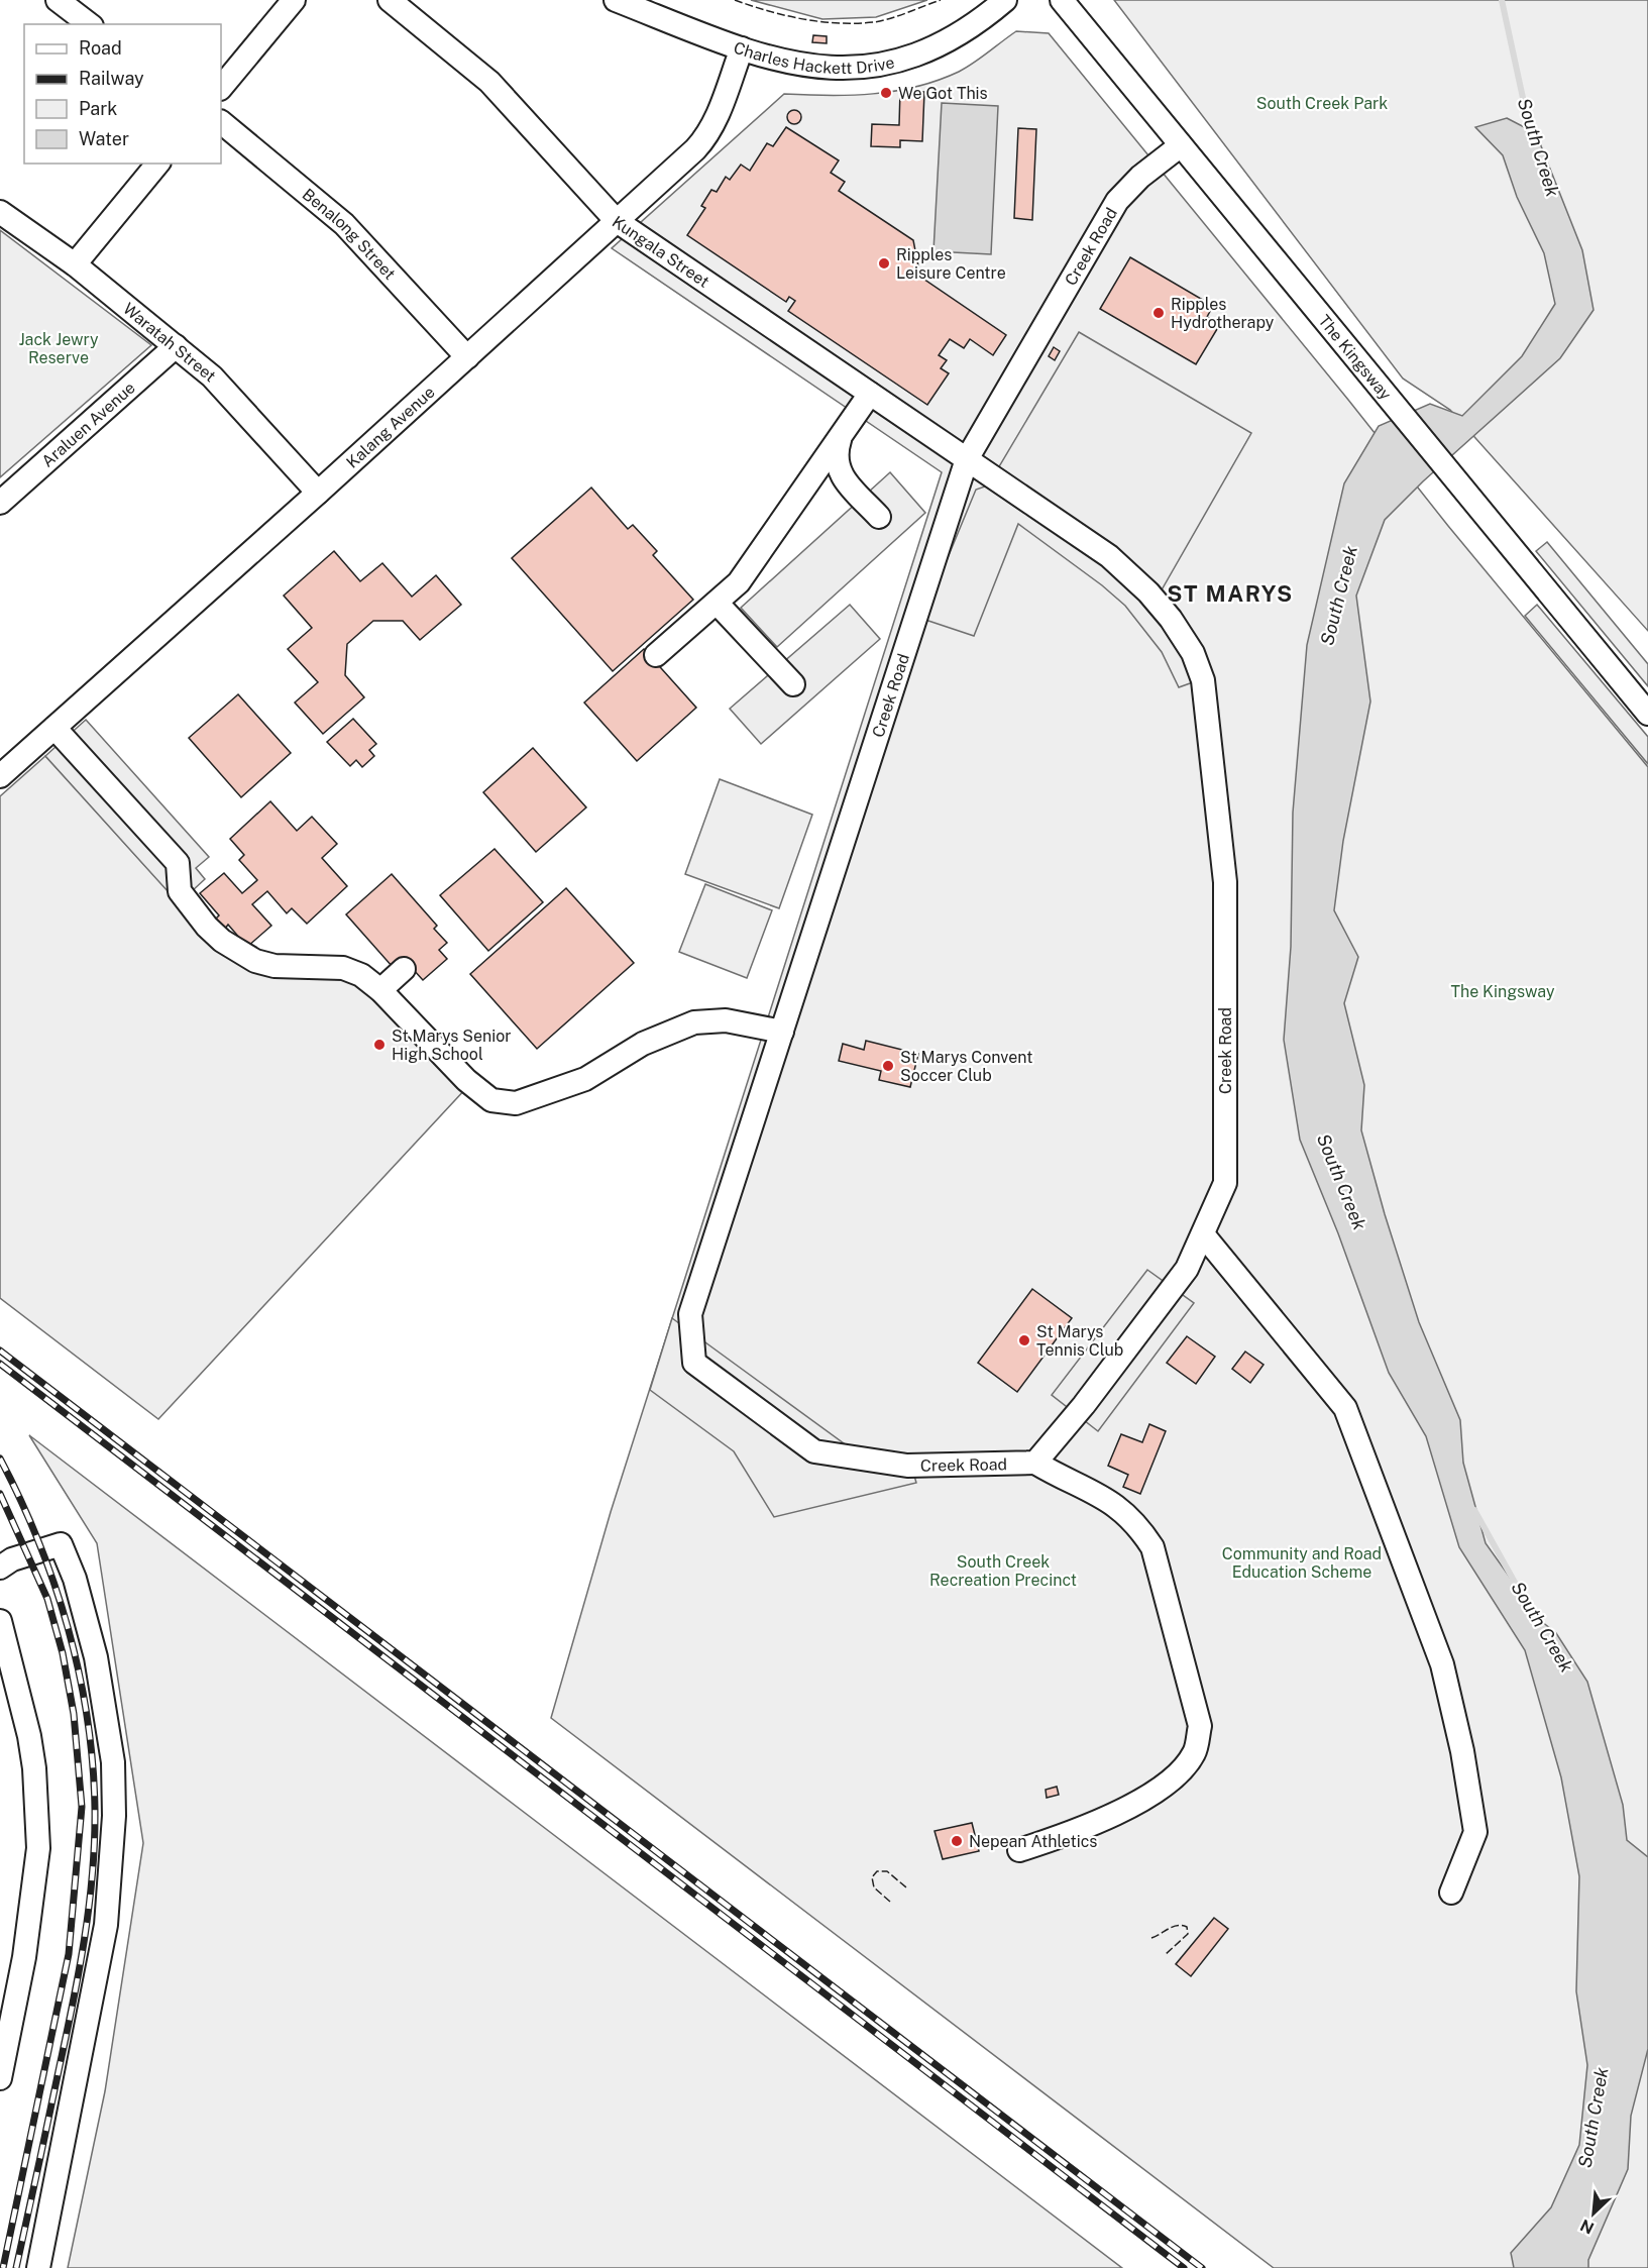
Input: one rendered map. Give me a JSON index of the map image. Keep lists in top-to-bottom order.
{
  "streets": {
    "street": [
      "Charles Hackett Drive",
      "Benalong Street",
      "Creek Road",
      "Kungala Street",
      "Waratah Street",
      "The Kingsway",
      "Araluen Avenue",
      "Kalang Avenue"
    ]
  },
  "crossings": [
    ["Charles Hackett Drive", "Kalang Avenue"],
    ["Benalong Street", "Kalang Avenue"],
    ["Creek Road", "Kungala Street"],
    ["Creek Road", "The Kingsway"],
    ["Kungala Street", "Kalang Avenue"],
    ["Waratah Street", "Araluen Avenue"],
    ["Waratah Street", "Kalang Avenue"]
  ],
  "districts": ["ST MARYS"],
  "water": ["South Creek"],
  "parks": [
    "South Creek Park",
    "Jack Jewry Reserve",
    "The Kingsway",
    "Community and Road Education Scheme",
    "South Creek Recreation Precinct"
  ],
  "places": [
    "We Got This",
    "Ripples Leisure Centre",
    "Ripples Hydrotherapy",
    "St Marys Senior High School",
    "St Marys Convent Soccer Club",
    "St Marys Tennis Club",
    "Nepean Athletics"
  ],
  "legend": [
    "Road",
    "Railway",
    "Park",
    "Water"
  ],
  "north": "bottom left"
}
